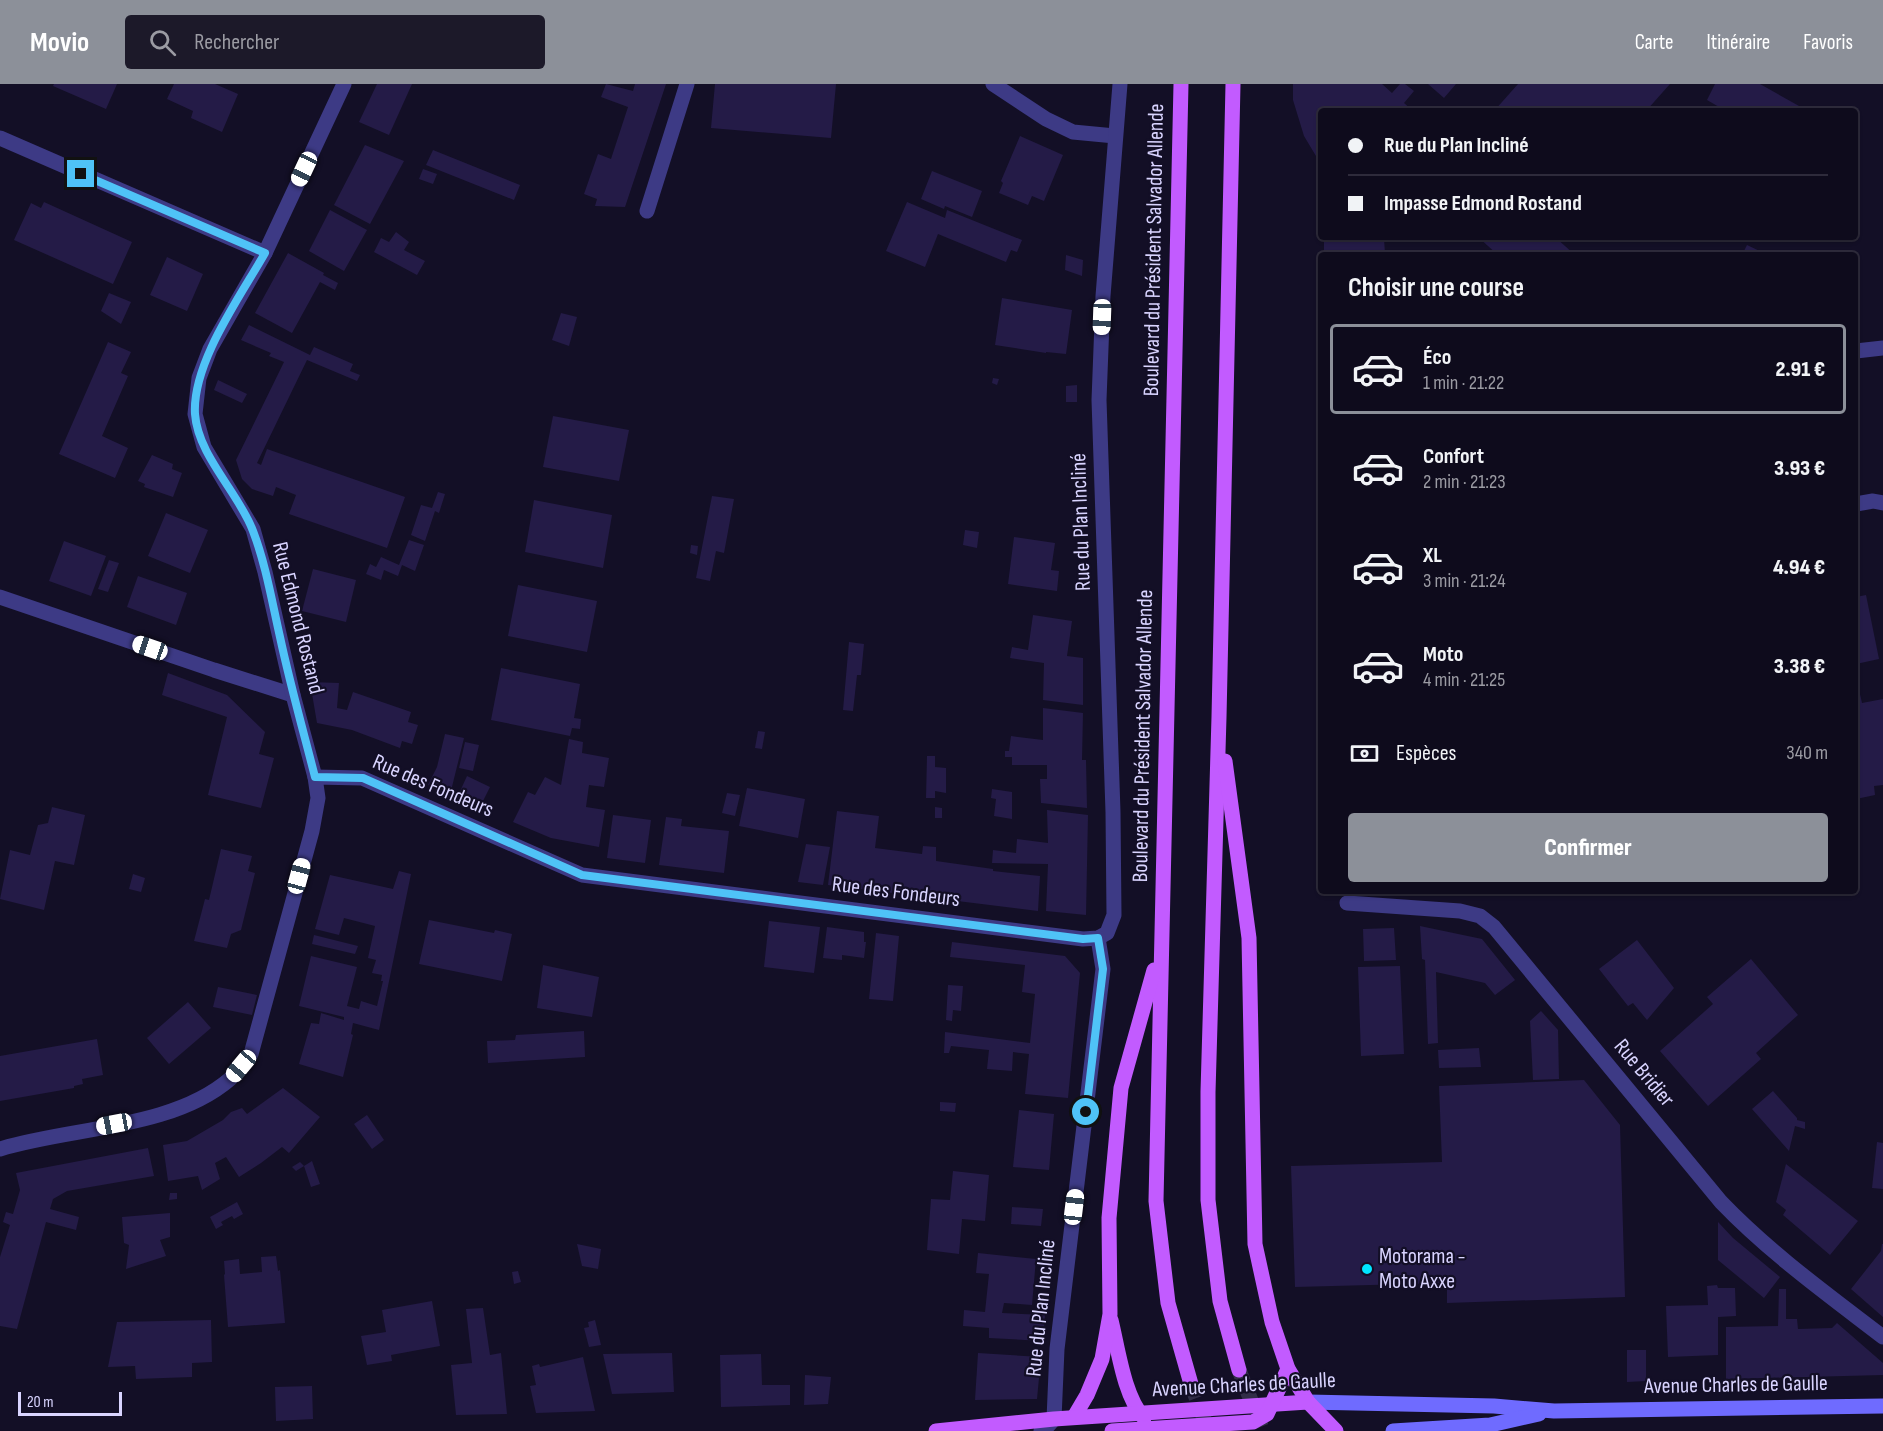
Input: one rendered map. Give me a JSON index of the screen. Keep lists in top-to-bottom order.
{
  "streets": {
    "main road": ["Boulevard du Président Salvador Allende", "Avenue Charles de Gaulle"],
    "street": [
      "Rue du Plan Incliné",
      "Rue Edmond Rostand",
      "Rue des Fondeurs",
      "Rue Bridier"
    ]
  },
  "crossings": [
    ["Rue du Plan Incliné", "Rue des Fondeurs"],
    ["Rue du Plan Incliné", "Avenue Charles de Gaulle"],
    ["Rue Edmond Rostand", "Rue des Fondeurs"]
  ],
  "places": ["Motorama - Moto Axxe"],
  "scale_bar": "20 m",
  "page": {
    "header": "Movio",
    "search": "Rechercher",
    "nav": ["Carte", "Itinéraire", "Favoris"],
    "banner": ["Rue du Plan Incliné", "Impasse Edmond Rostand"],
    "heading": "Choisir une course",
    "list": [
      {
        "name": "Éco",
        "note": "1 min · 21:22",
        "value": "2.91 €"
      },
      {
        "name": "Confort",
        "note": "2 min · 21:23",
        "value": "3.93 €"
      },
      {
        "name": "XL",
        "note": "3 min · 21:24",
        "value": "4.94 €"
      },
      {
        "name": "Moto",
        "note": "4 min · 21:25",
        "value": "3.38 €"
      }
    ],
    "pay": ["Espèces", "340 m"],
    "buttons": "Confirmer",
    "scale": "20 m"
  }
}
